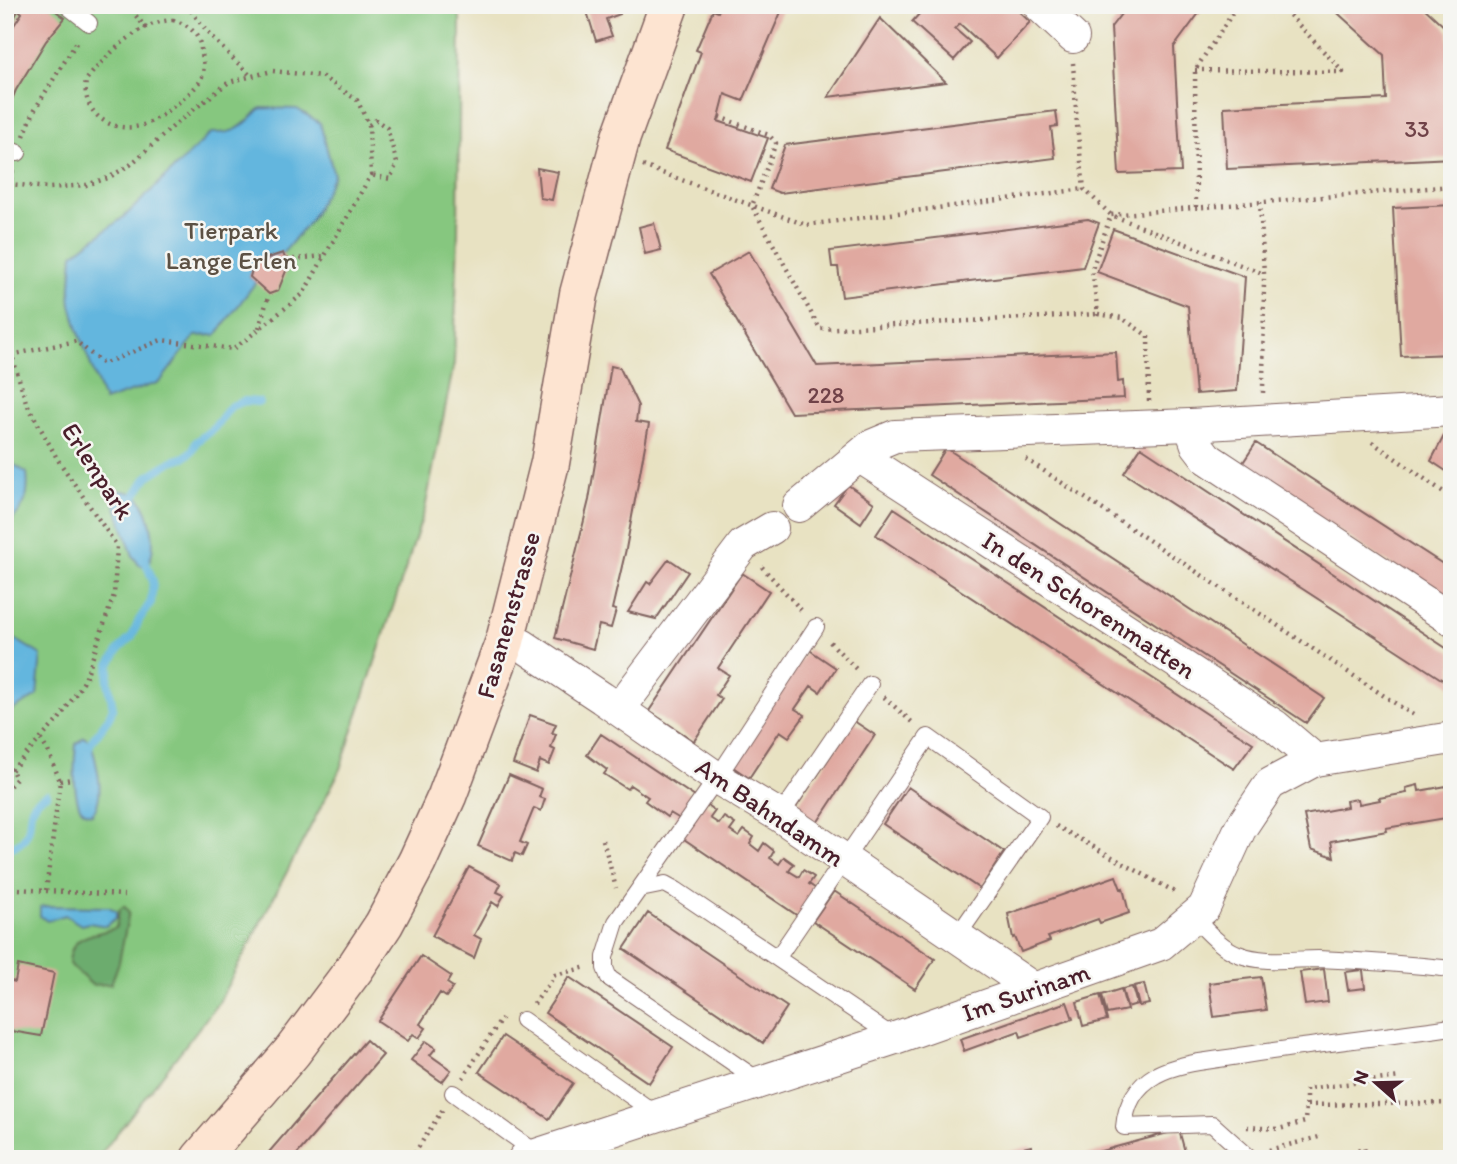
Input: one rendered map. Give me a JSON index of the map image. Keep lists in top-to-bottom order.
{
  "streets": {
    "main road": ["Fasanenstrasse"],
    "street": ["In den Schorenmatten", "Am Bahndamm", "Im Surinam"],
    "path": ["Erlenpark"]
  },
  "crossings": [
    ["In den Schorenmatten", "Im Surinam"],
    ["Fasanenstrasse", "Am Bahndamm"],
    ["Am Bahndamm", "Im Surinam"]
  ],
  "parks": ["Tierpark Lange Erlen"],
  "house_numbers": ["33", "228"],
  "north": "left"
}
